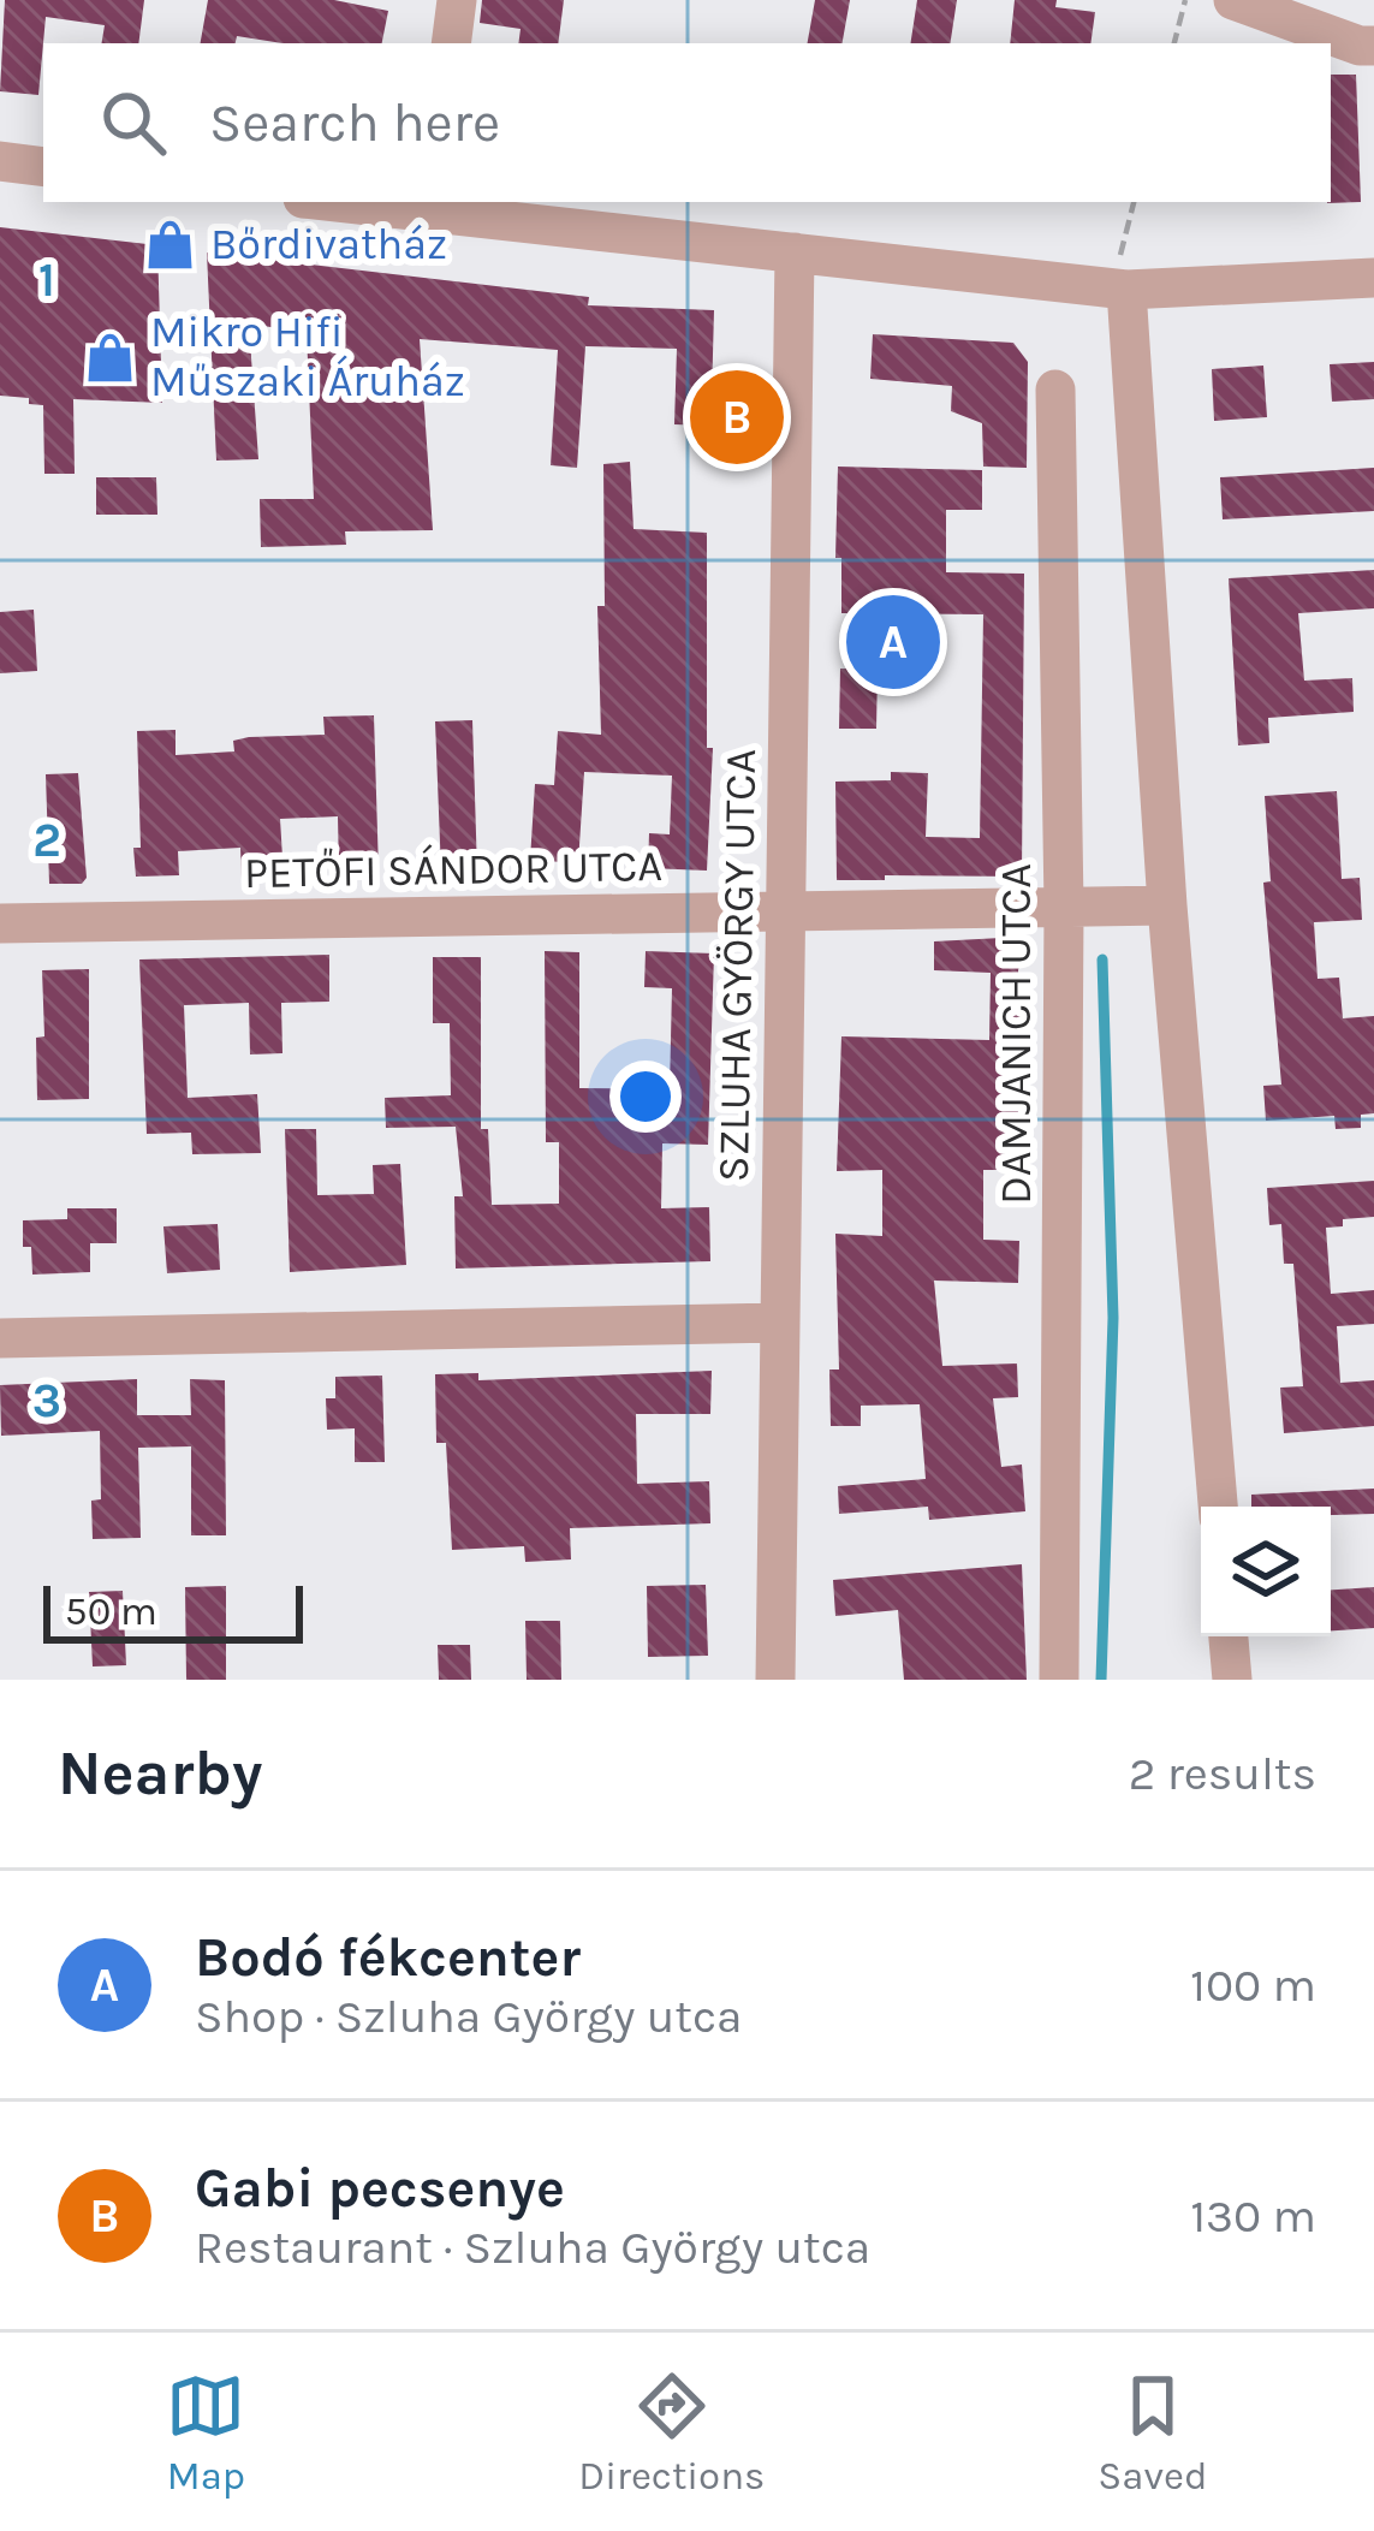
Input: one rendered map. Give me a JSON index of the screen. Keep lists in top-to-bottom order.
{
  "streets": {
    "street": ["PETŐFI SÁNDOR UTCA", "SZLUHA GYÖRGY UTCA", "DAMJANICH UTCA"]
  },
  "crossings": [
    ["PETŐFI SÁNDOR UTCA", "SZLUHA GYÖRGY UTCA"],
    ["PETŐFI SÁNDOR UTCA", "DAMJANICH UTCA"]
  ],
  "places": {
    "shop": ["Bőrdivatház", "Mikro Hifi Műszaki Áruház"]
  },
  "scale_bar": "50 m",
  "page": {
    "search": "Search here",
    "pins": ["B", "A"],
    "scale": "50 m",
    "heading": ["Nearby", "2 results"],
    "list": [
      {
        "mark": "A",
        "name": "Bodó fékcenter",
        "note": "Shop · Szluha György utca",
        "value": "100 m"
      },
      {
        "mark": "B",
        "name": "Gabi pecsenye",
        "note": "Restaurant · Szluha György utca",
        "value": "130 m"
      }
    ],
    "nav": ["Map", "Directions", "Saved"]
  },
  "grid": {
    "rows": ["1", "2", "3"]
  }
}
